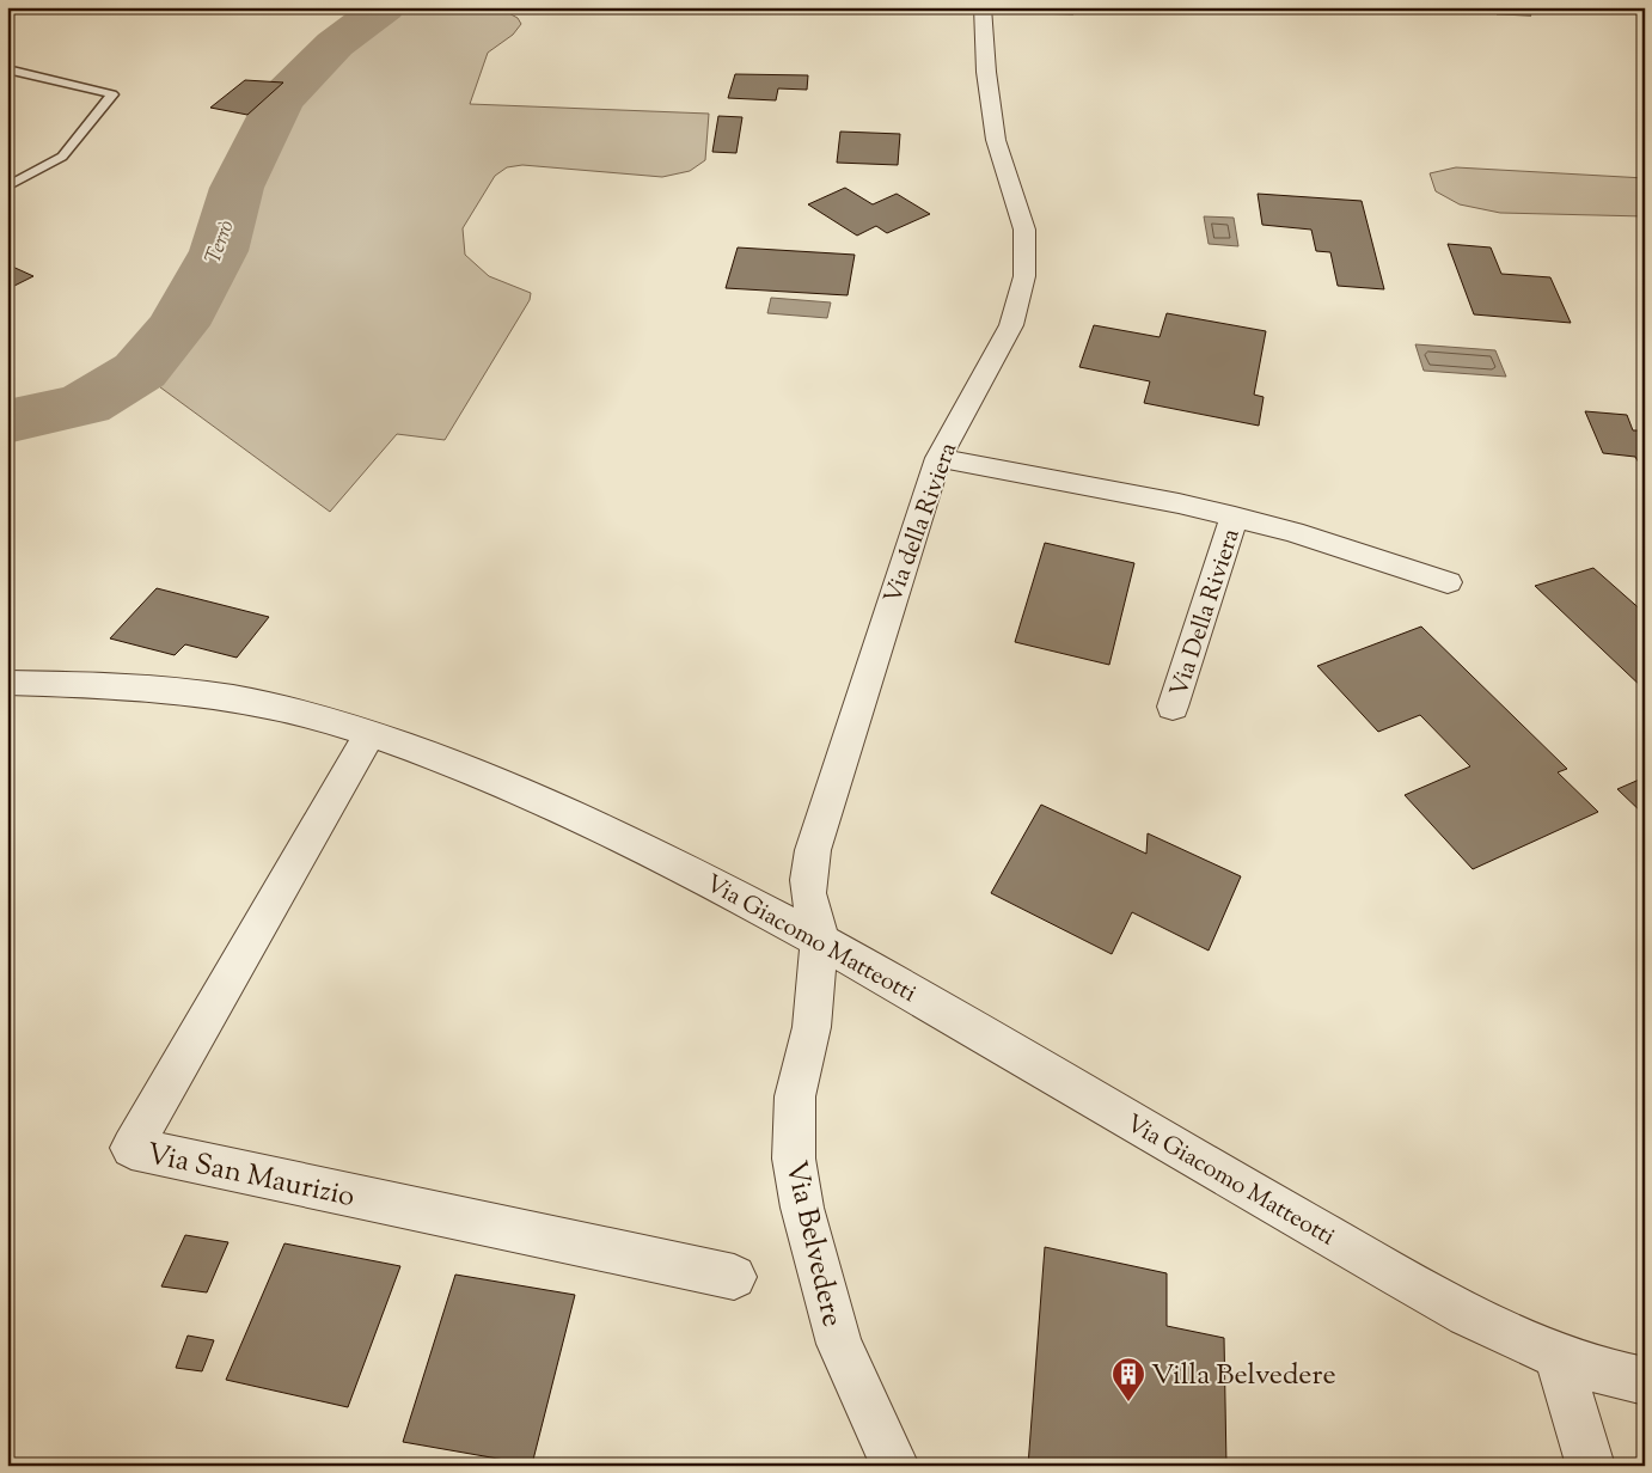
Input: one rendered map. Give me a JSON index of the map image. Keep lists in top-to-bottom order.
{
  "streets": {
    "street": [
      "Via della Riviera",
      "Via Della Riviera",
      "Via Giacomo Matteotti",
      "Via San Maurizio",
      "Via Belvedere"
    ]
  },
  "crossings": [
    ["Via della Riviera", "Via Giacomo Matteotti"],
    ["Via della Riviera", "Via Belvedere"],
    ["Via Giacomo Matteotti", "Via San Maurizio"],
    ["Via Giacomo Matteotti", "Via Belvedere"]
  ],
  "water": ["Terrò"],
  "places": {
    "building": ["Villa Belvedere"]
  }
}
